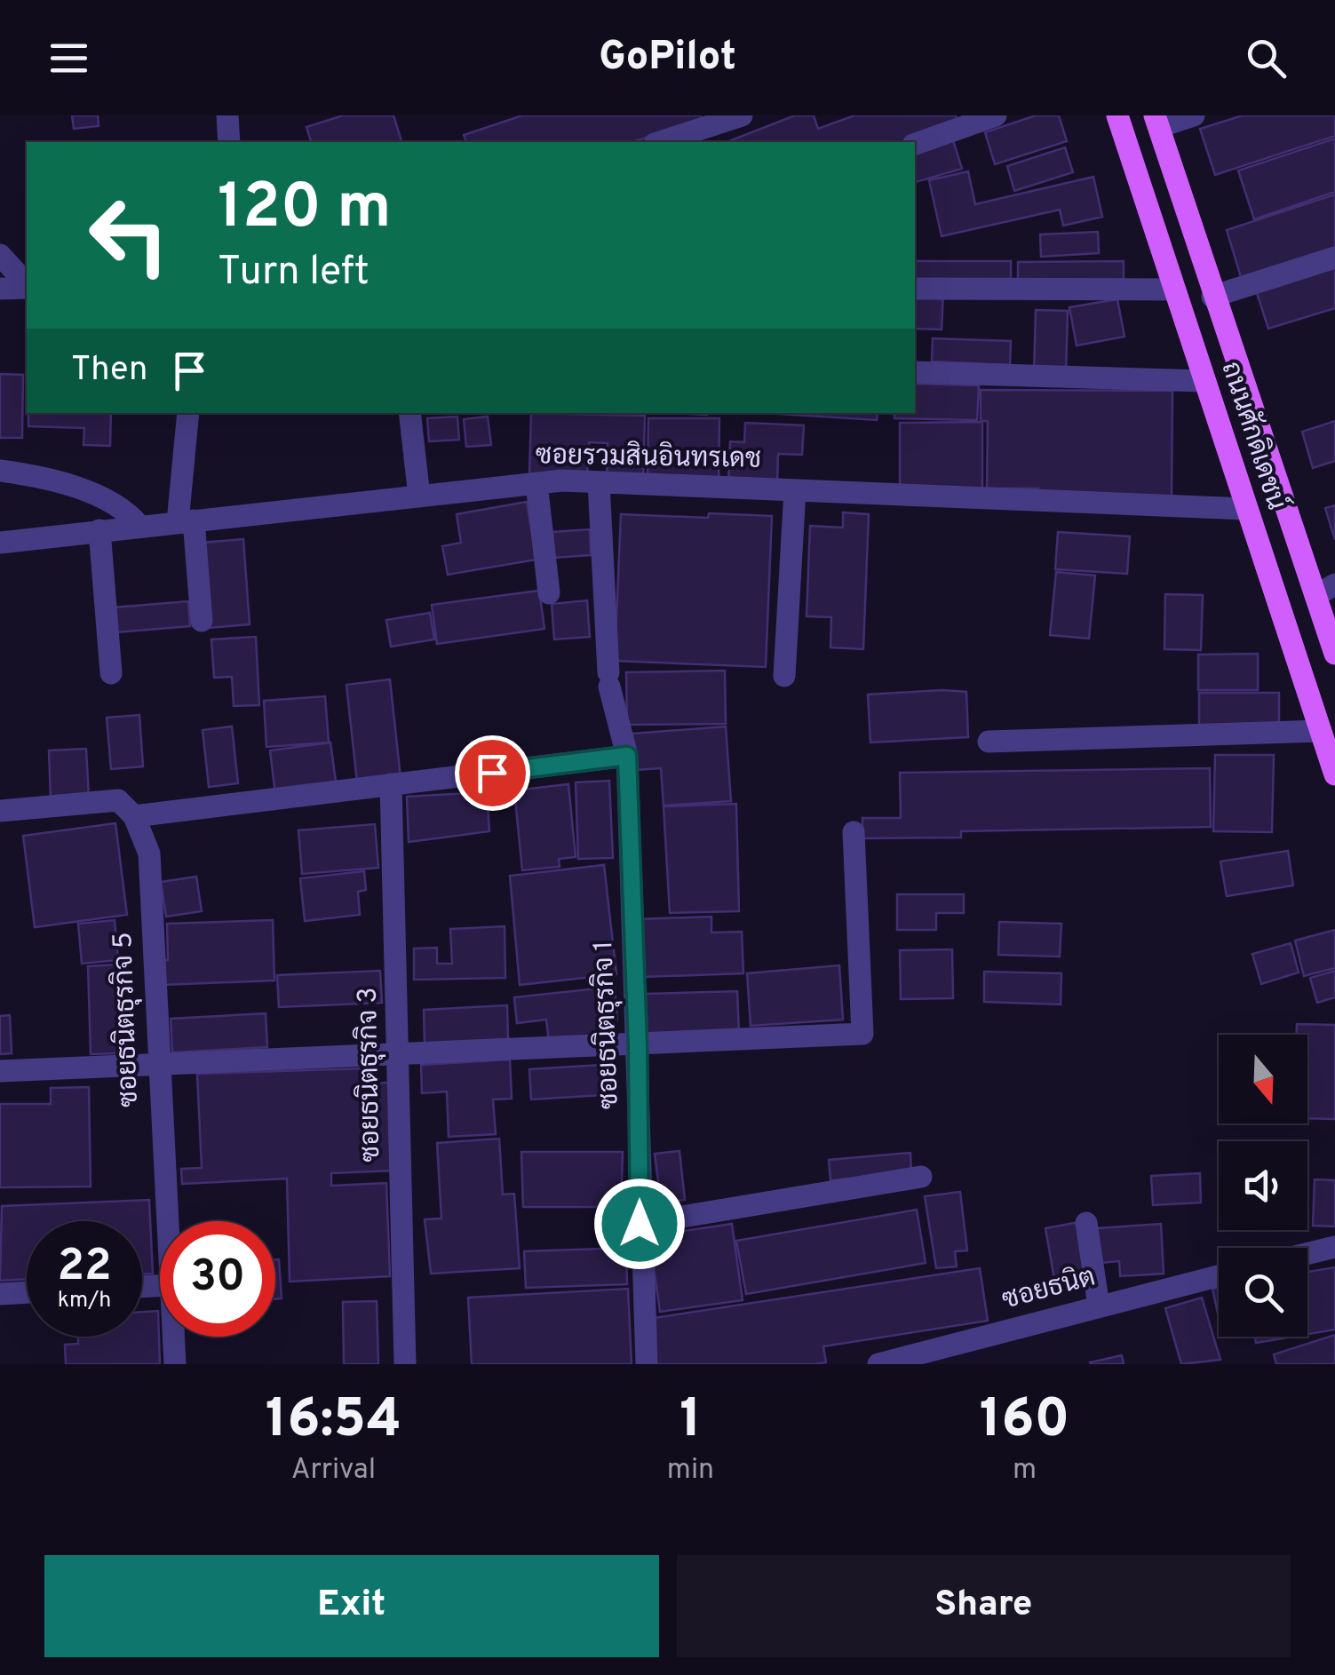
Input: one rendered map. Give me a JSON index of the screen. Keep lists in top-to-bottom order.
{
  "streets": {
    "main road": ["ถนนศักดิเดชน์"],
    "street": [
      "ซอยรวมสินอินทรเดช",
      "ซอยธนิตธุรกิจ 5",
      "ซอยธนิตธุรกิจ 1",
      "ซอยธนิตธุรกิจ 3",
      "ซอยธนิต"
    ]
  },
  "crossings": [
    ["ถนนศักดิเดชน์", "ซอยรวมสินอินทรเดช"],
    ["ซอยรวมสินอินทรเดช", "ซอยธนิตธุรกิจ 1"]
  ],
  "north": "bottom",
  "page": {
    "header": "GoPilot",
    "turn": ["120 m", "Turn left"],
    "then": "Then",
    "speed": "22 km/h",
    "limit": "30",
    "eta": [
      "16:54",
      "Arrival",
      "1",
      "min",
      "160",
      "m"
    ],
    "buttons": ["Exit", "Share"]
  }
}
